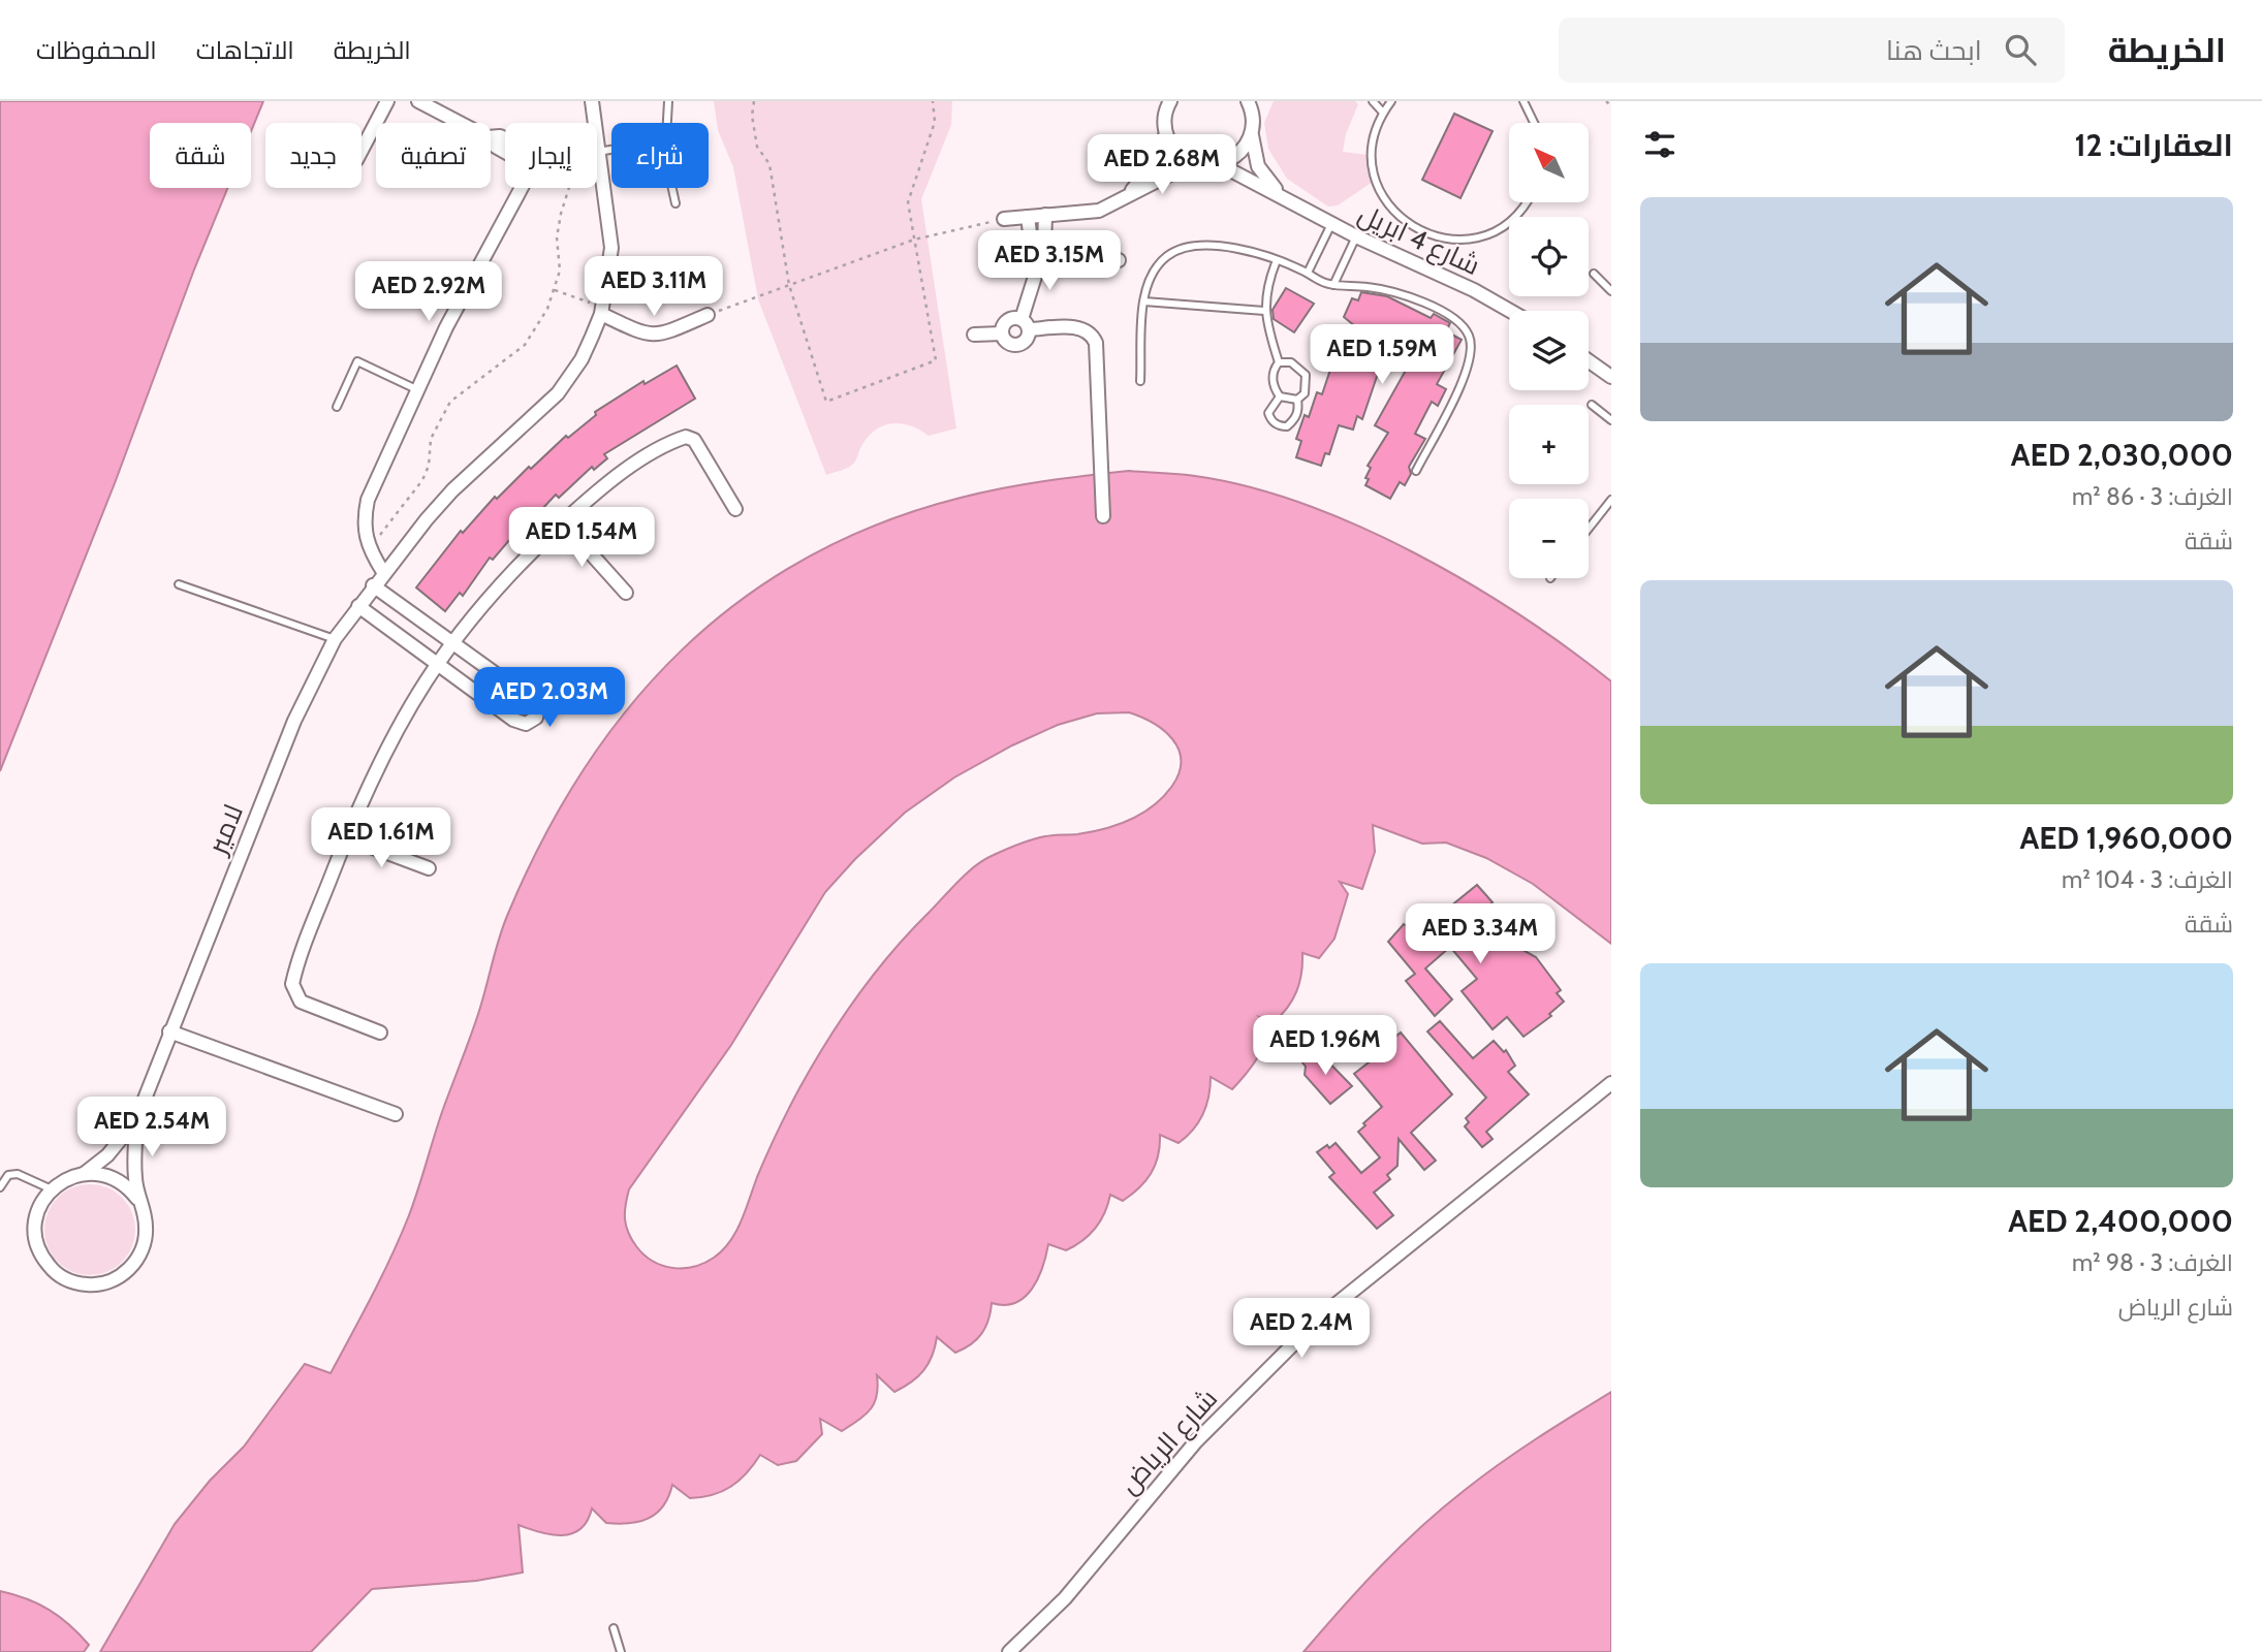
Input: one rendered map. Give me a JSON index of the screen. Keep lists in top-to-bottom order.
{
  "streets": {
    "street": ["شارع 4 ابريل", "لامير", "شارع الرياض"]
  },
  "north": "top left",
  "page": {
    "header": "الخريطة",
    "search": "ابحث هنا",
    "nav": ["الخريطة", "الاتجاهات", "المحفوظات"],
    "heading": "العقارات: 12",
    "map_buttons": ["+", "−"],
    "chip": [
      "شراء",
      "إيجار",
      "تصفية",
      "جديد",
      "شقة"
    ],
    "price": [
      "AED 2.68M",
      "AED 3.15M",
      "AED 3.11M",
      "AED 2.92M",
      "AED 1.59M",
      "AED 1.54M",
      "AED 2.03M",
      "AED 1.61M",
      "AED 3.34M",
      "AED 1.96M",
      "AED 2.54M",
      "AED 2.4M"
    ],
    "list": [
      {
        "name": "AED 2,030,000",
        "note": "الغرف: 3 · 86 m² · شقة"
      },
      {
        "name": "AED 1,960,000",
        "note": "الغرف: 3 · 104 m² · شقة"
      },
      {
        "name": "AED 2,400,000",
        "note": "الغرف: 3 · 98 m² · شارع الرياض"
      }
    ]
  }
}
